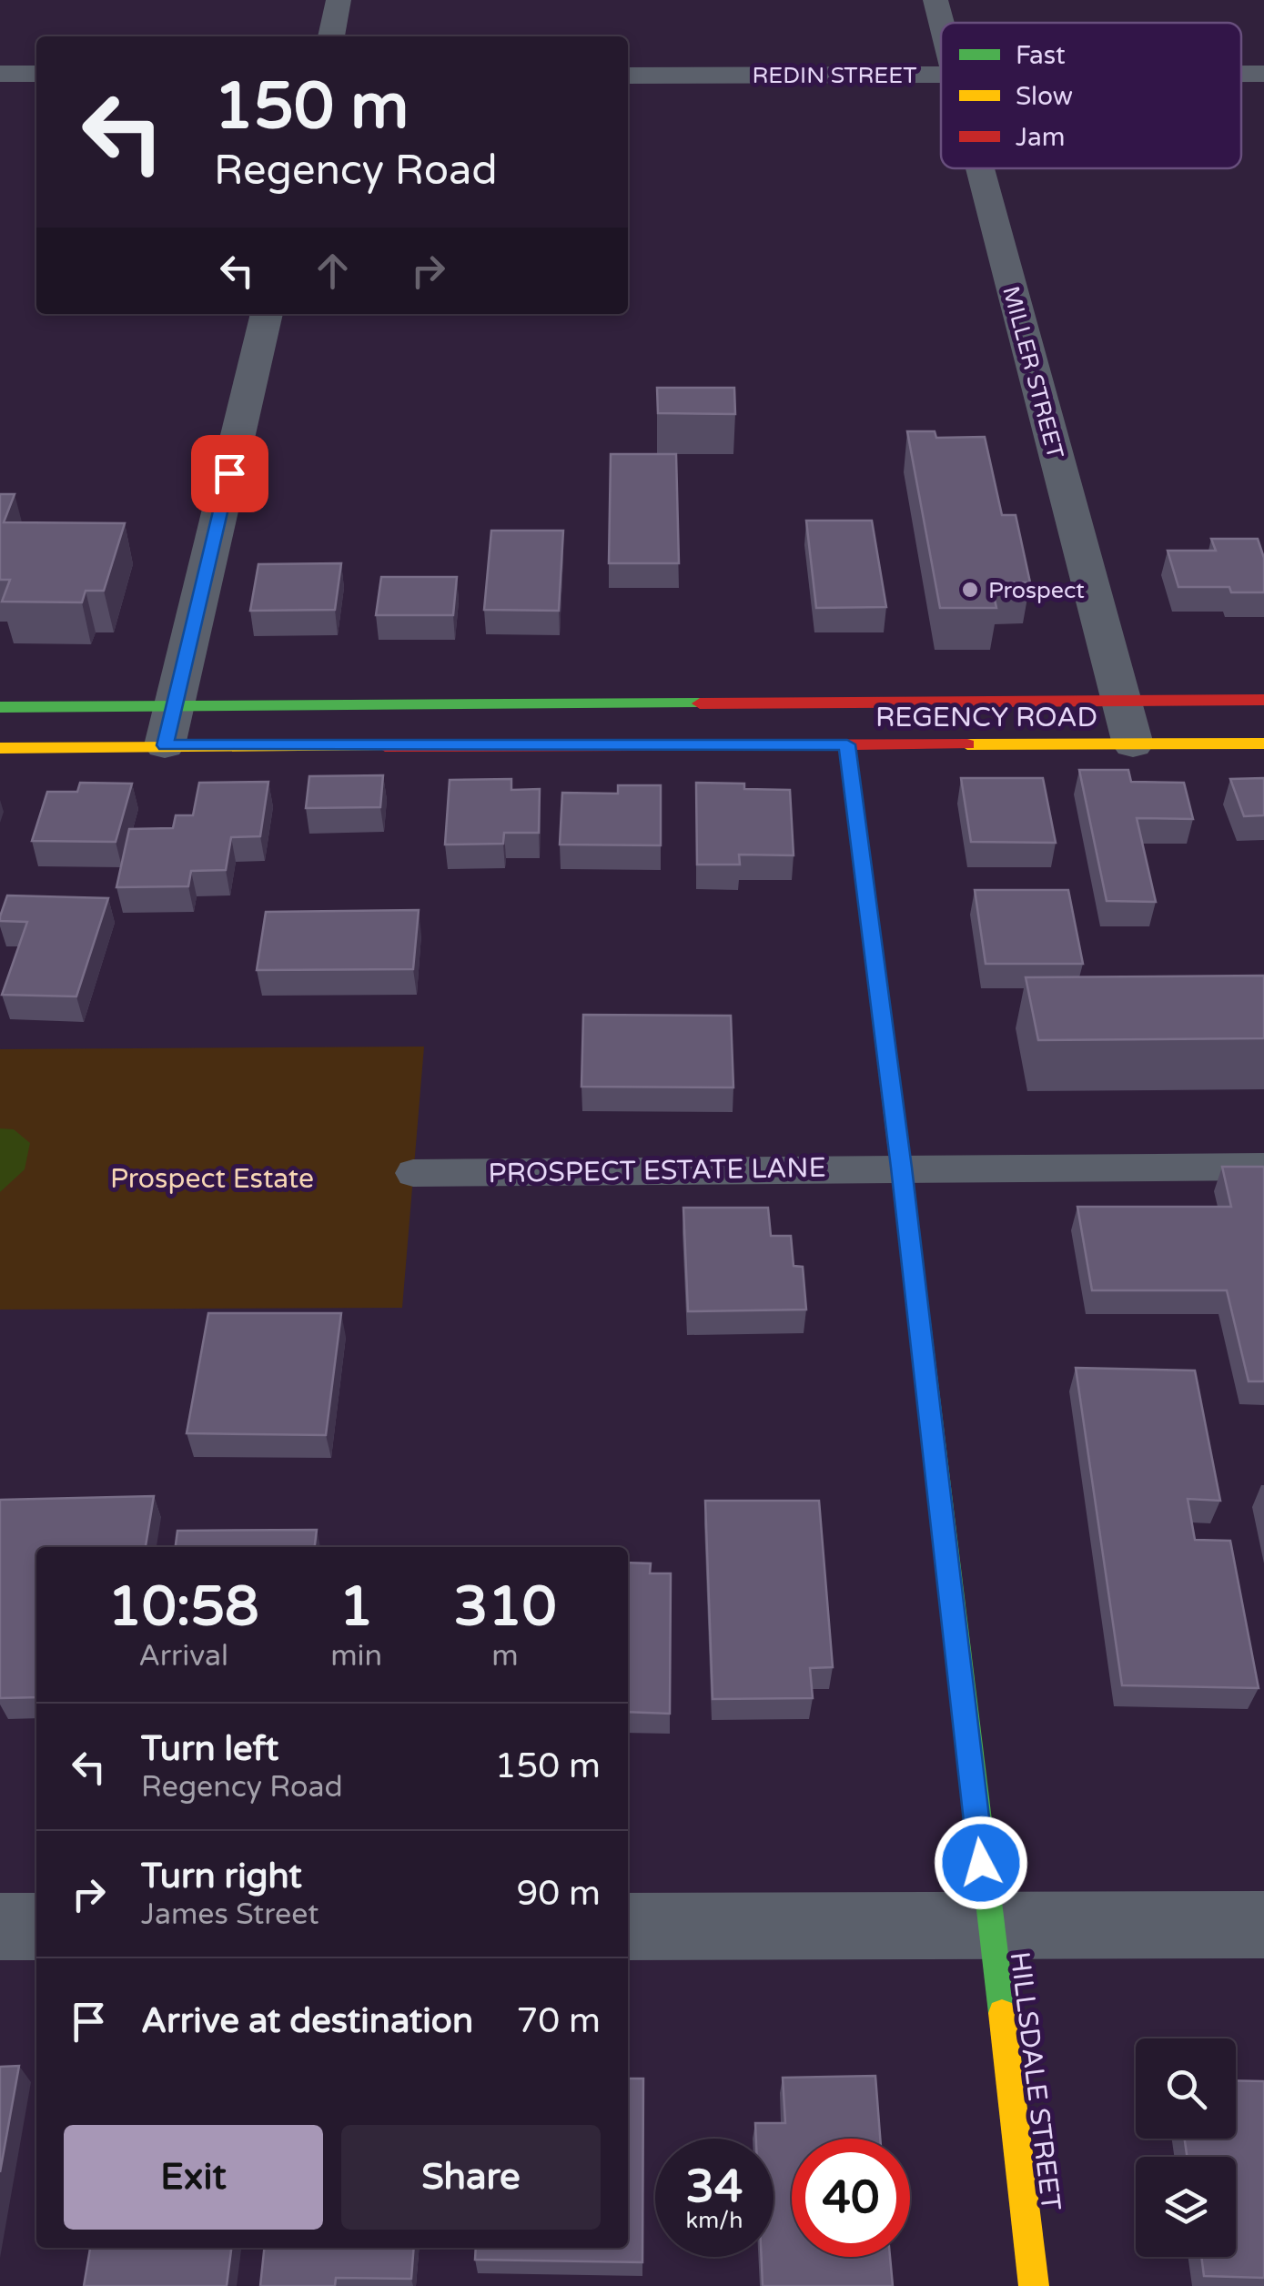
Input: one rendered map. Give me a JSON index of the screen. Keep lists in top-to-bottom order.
{
  "streets": {
    "main road": ["REGENCY ROAD", "HILLSDALE STREET"],
    "street": ["REDIN STREET", "MILLER STREET"],
    "lane": ["PROSPECT ESTATE LANE"]
  },
  "crossings": [
    ["MILLER STREET", "REGENCY ROAD"],
    ["REGENCY ROAD", "HILLSDALE STREET"],
    ["PROSPECT ESTATE LANE", "HILLSDALE STREET"]
  ],
  "parks": ["Prospect Estate"],
  "places": ["Prospect"],
  "legend": ["Fast", "Slow", "Jam"],
  "page": {
    "turn": ["150 m", "Regency Road"],
    "eta": [
      "10:58",
      "Arrival",
      "1",
      "min",
      "310",
      "m"
    ],
    "list": [
      {
        "name": "Turn left",
        "note": "Regency Road",
        "value": "150 m"
      },
      {
        "name": "Turn right",
        "note": "James Street",
        "value": "90 m"
      },
      {
        "name": "Arrive at destination",
        "value": "70 m"
      }
    ],
    "buttons": ["Exit", "Share"],
    "speed": "34 km/h",
    "limit": "40"
  }
}
